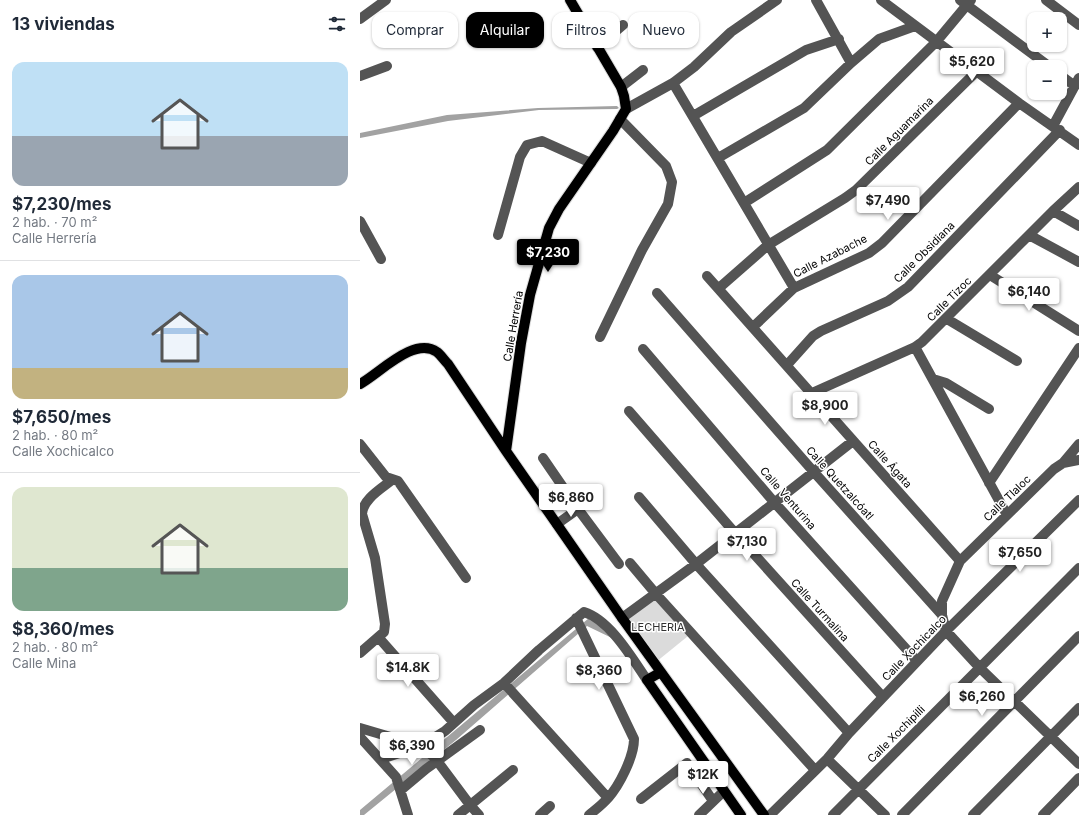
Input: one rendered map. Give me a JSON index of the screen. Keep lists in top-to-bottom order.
{
  "streets": {
    "main road": ["Calle Herrería"],
    "street": [
      "Calle Aguamarina",
      "Calle Obsidiana",
      "Calle Azabache",
      "Calle Tizoc",
      "Calle Ágata",
      "Calle Quetzalcóatl",
      "Calle Venturina",
      "Calle Tlaloc",
      "Calle Turmalina",
      "Calle Xochicalco",
      "Calle Xochipilli"
    ]
  },
  "crossings": [
    ["Calle Aguamarina", "Calle Ágata"],
    ["Calle Obsidiana", "Calle Ágata"],
    ["Calle Azabache", "Calle Ágata"],
    ["Calle Tizoc", "Calle Ágata"],
    ["Calle Ágata", "Calle Tlaloc"],
    ["Calle Quetzalcóatl", "Calle Tlaloc"],
    ["Calle Venturina", "Calle Xochicalco"],
    ["Calle Tlaloc", "Calle Xochicalco"],
    ["Calle Turmalina", "Calle Xochicalco"]
  ],
  "parks": ["LECHERIA"],
  "page": {
    "heading": "13 viviendas",
    "map_buttons": ["+", "−"],
    "chip": [
      "Comprar",
      "Alquilar",
      "Filtros",
      "Nuevo"
    ],
    "list": [
      {
        "name": "$7,230/mes",
        "note": "2 hab. · 70 m² · Calle Herrería"
      },
      {
        "name": "$7,650/mes",
        "note": "2 hab. · 80 m² · Calle Xochicalco"
      },
      {
        "name": "$8,360/mes",
        "note": "2 hab. · 80 m² · Calle Mina"
      }
    ],
    "price": [
      "$5,620",
      "$7,490",
      "$7,230",
      "$6,140",
      "$8,900",
      "$6,860",
      "$7,130",
      "$7,650",
      "$14.8K",
      "$8,360",
      "$6,260",
      "$6,390",
      "$12K"
    ]
  }
}
